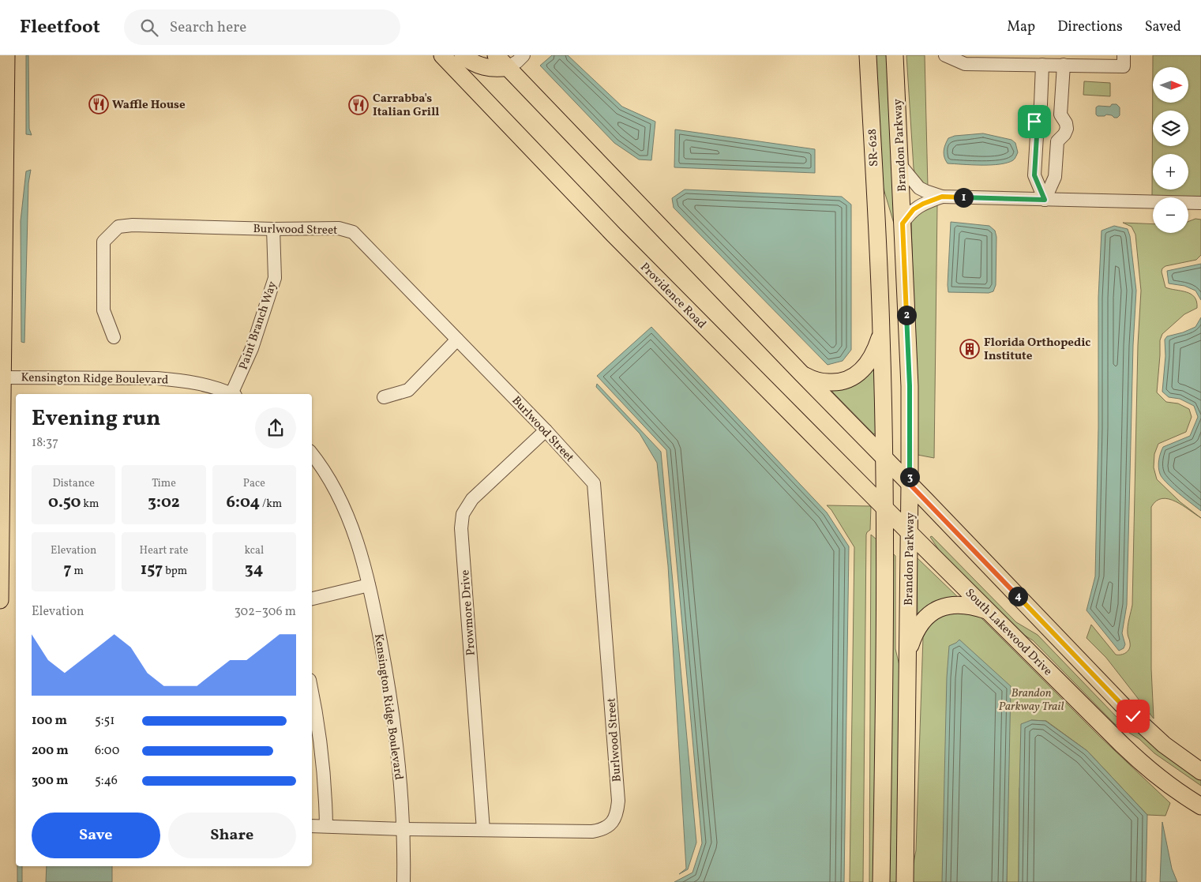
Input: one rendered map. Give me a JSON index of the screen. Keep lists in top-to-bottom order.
{
  "streets": {
    "main road": [
      "Brandon Parkway",
      "SR-628",
      "Providence Road",
      "South Lakewood Drive"
    ],
    "street": [
      "Burlwood Street",
      "Paint Branch Way",
      "Kensington Ridge Boulevard",
      "Prowmore Drive"
    ]
  },
  "crossings": [
    ["Brandon Parkway", "SR-628"],
    ["Brandon Parkway", "Providence Road"],
    ["Brandon Parkway", "South Lakewood Drive"],
    ["Burlwood Street", "Paint Branch Way"],
    ["Burlwood Street", "Kensington Ridge Boulevard"],
    ["Burlwood Street", "Prowmore Drive"],
    ["Providence Road", "South Lakewood Drive"]
  ],
  "parks": ["Brandon Parkway Trail"],
  "places": {
    "restaurant": ["Waffle House", "Carrabba's Italian Grill"],
    "building": ["Florida Orthopedic Institute"]
  },
  "north": "right",
  "page": {
    "header": "Fleetfoot",
    "search": "Search here",
    "nav": ["Map", "Directions", "Saved"],
    "map_buttons": ["+", "−"],
    "pins": [
      "1",
      "2",
      "3",
      "4"
    ],
    "heading": ["Evening run", "18:37"],
    "stats": [
      ["Distance", "0.50 km"],
      ["Time", "3:02"],
      ["Pace", "6:04 /km"],
      ["Elevation", "7 m"],
      ["Heart rate", "157 bpm"],
      ["kcal", "34"]
    ],
    "chart": ["Elevation", "302–306 m"],
    "list": [
      {
        "name": "100 m",
        "note": "5:51"
      },
      {
        "name": "200 m",
        "note": "6:00"
      },
      {
        "name": "300 m",
        "note": "5:46"
      }
    ],
    "buttons": ["Save", "Share"]
  }
}
